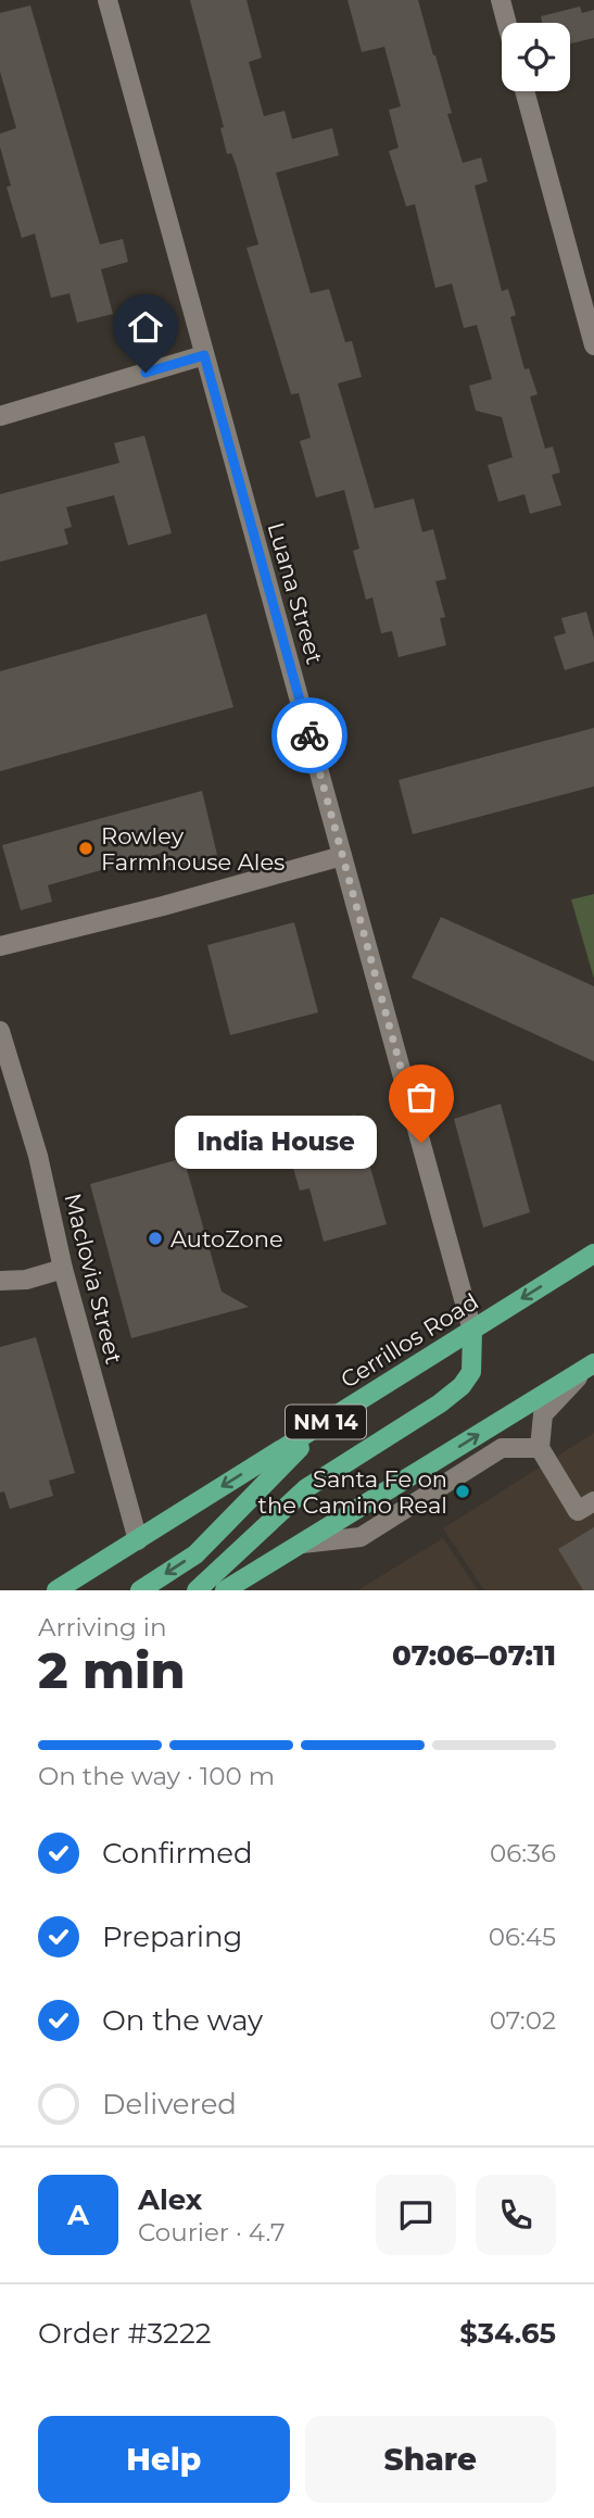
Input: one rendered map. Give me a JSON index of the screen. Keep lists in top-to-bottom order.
{
  "streets": {
    "main road": ["Cerrillos Road", "NM 14"],
    "street": ["Luana Street", "Maclovia Street"]
  },
  "crossings": [
    ["Luana Street", "Cerrillos Road"],
    ["Maclovia Street", "Cerrillos Road"]
  ],
  "places": [
    "Rowley Farmhouse Ales",
    "India House",
    "AutoZone",
    "Santa Fe on the Camino Real"
  ],
  "page": {
    "bubble": "India House",
    "heading": ["2 min", "Arriving in", "07:06–07:11"],
    "panel": [
      "Alex",
      "Courier · 4.7",
      "Order #3222",
      "$34.65"
    ],
    "bar": "On the way · 100 m",
    "list": [
      ["Confirmed", "06:36"],
      ["Preparing", "06:45"],
      ["On the way", "07:02"],
      "Delivered"
    ],
    "round": "A",
    "buttons": ["Help", "Share"]
  }
}
